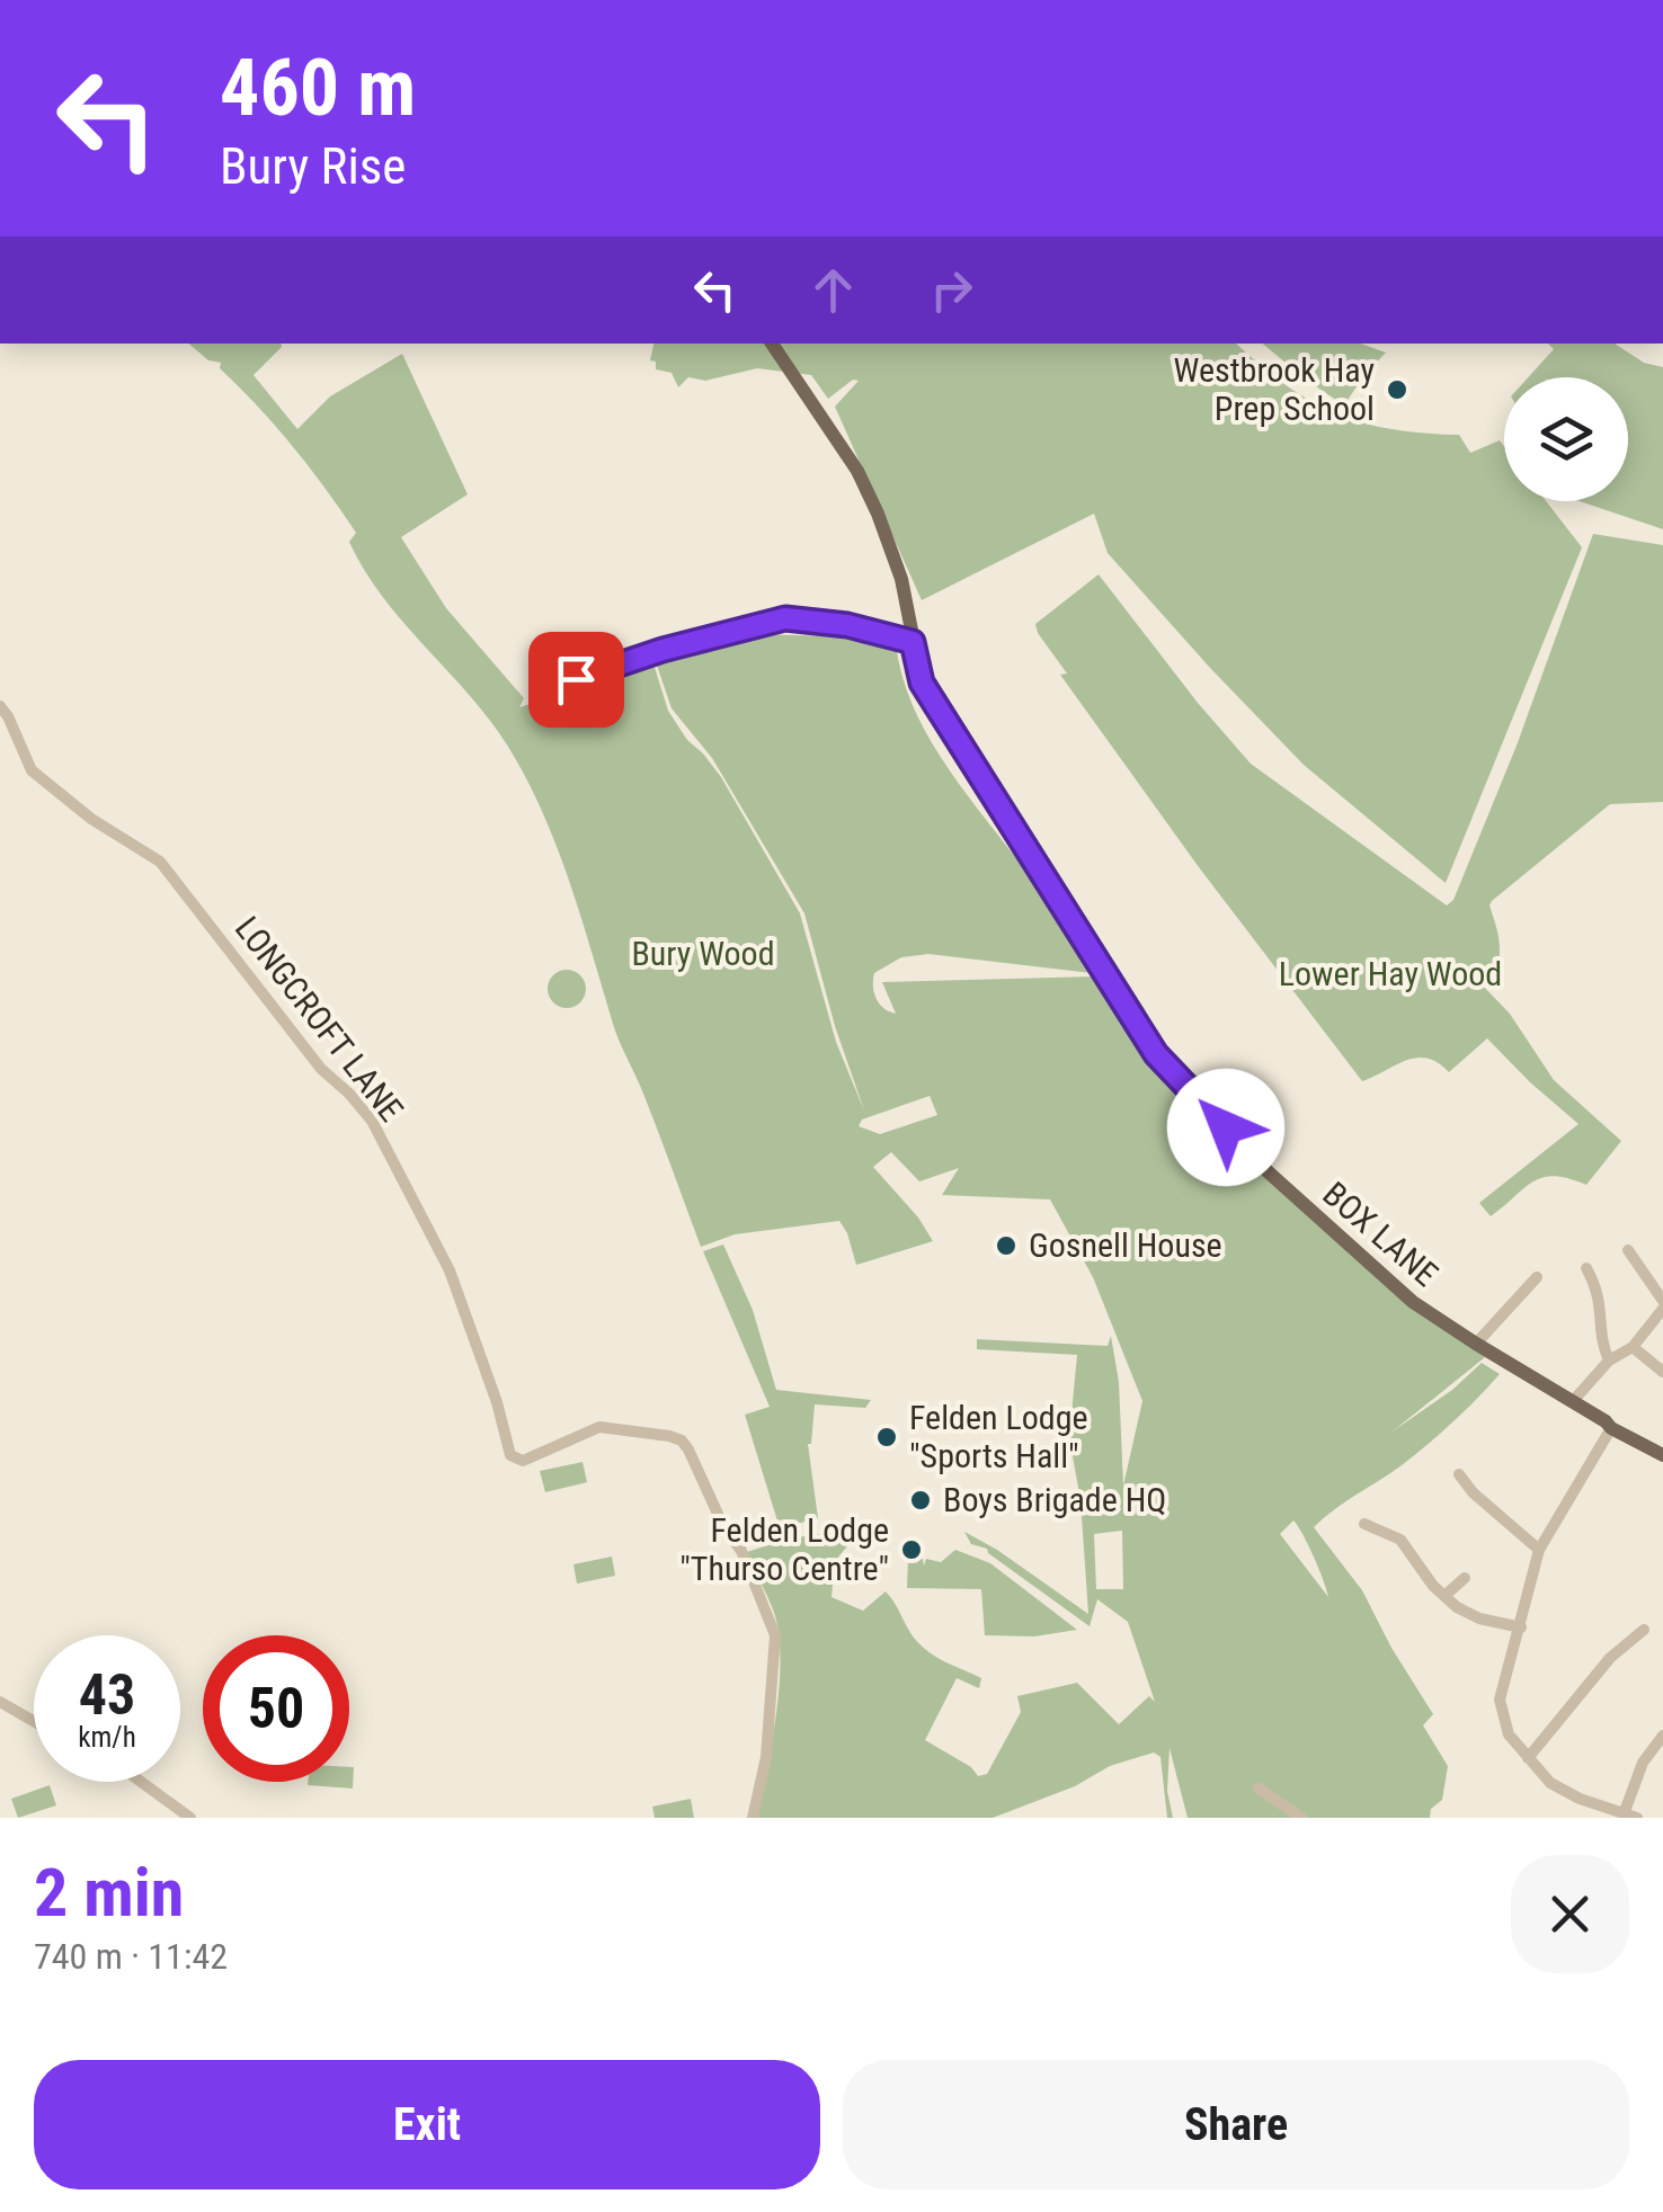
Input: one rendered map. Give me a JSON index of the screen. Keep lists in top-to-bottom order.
{
  "streets": {
    "main road": ["BOX LANE"],
    "street": ["LONGCROFT LANE"]
  },
  "parks": ["Bury Wood", "Lower Hay Wood"],
  "places": [
    "Westbrook Hay Prep School",
    "Gosnell House",
    "Felden Lodge \"Sports Hall\"",
    "Boys Brigade HQ",
    "Felden Lodge \"Thurso Centre\""
  ],
  "page": {
    "turn": ["460 m", "Bury Rise"],
    "speed": "43 km/h",
    "limit": "50",
    "heading": ["2 min", "740 m · 11:42"],
    "buttons": ["Exit", "Share"]
  }
}
